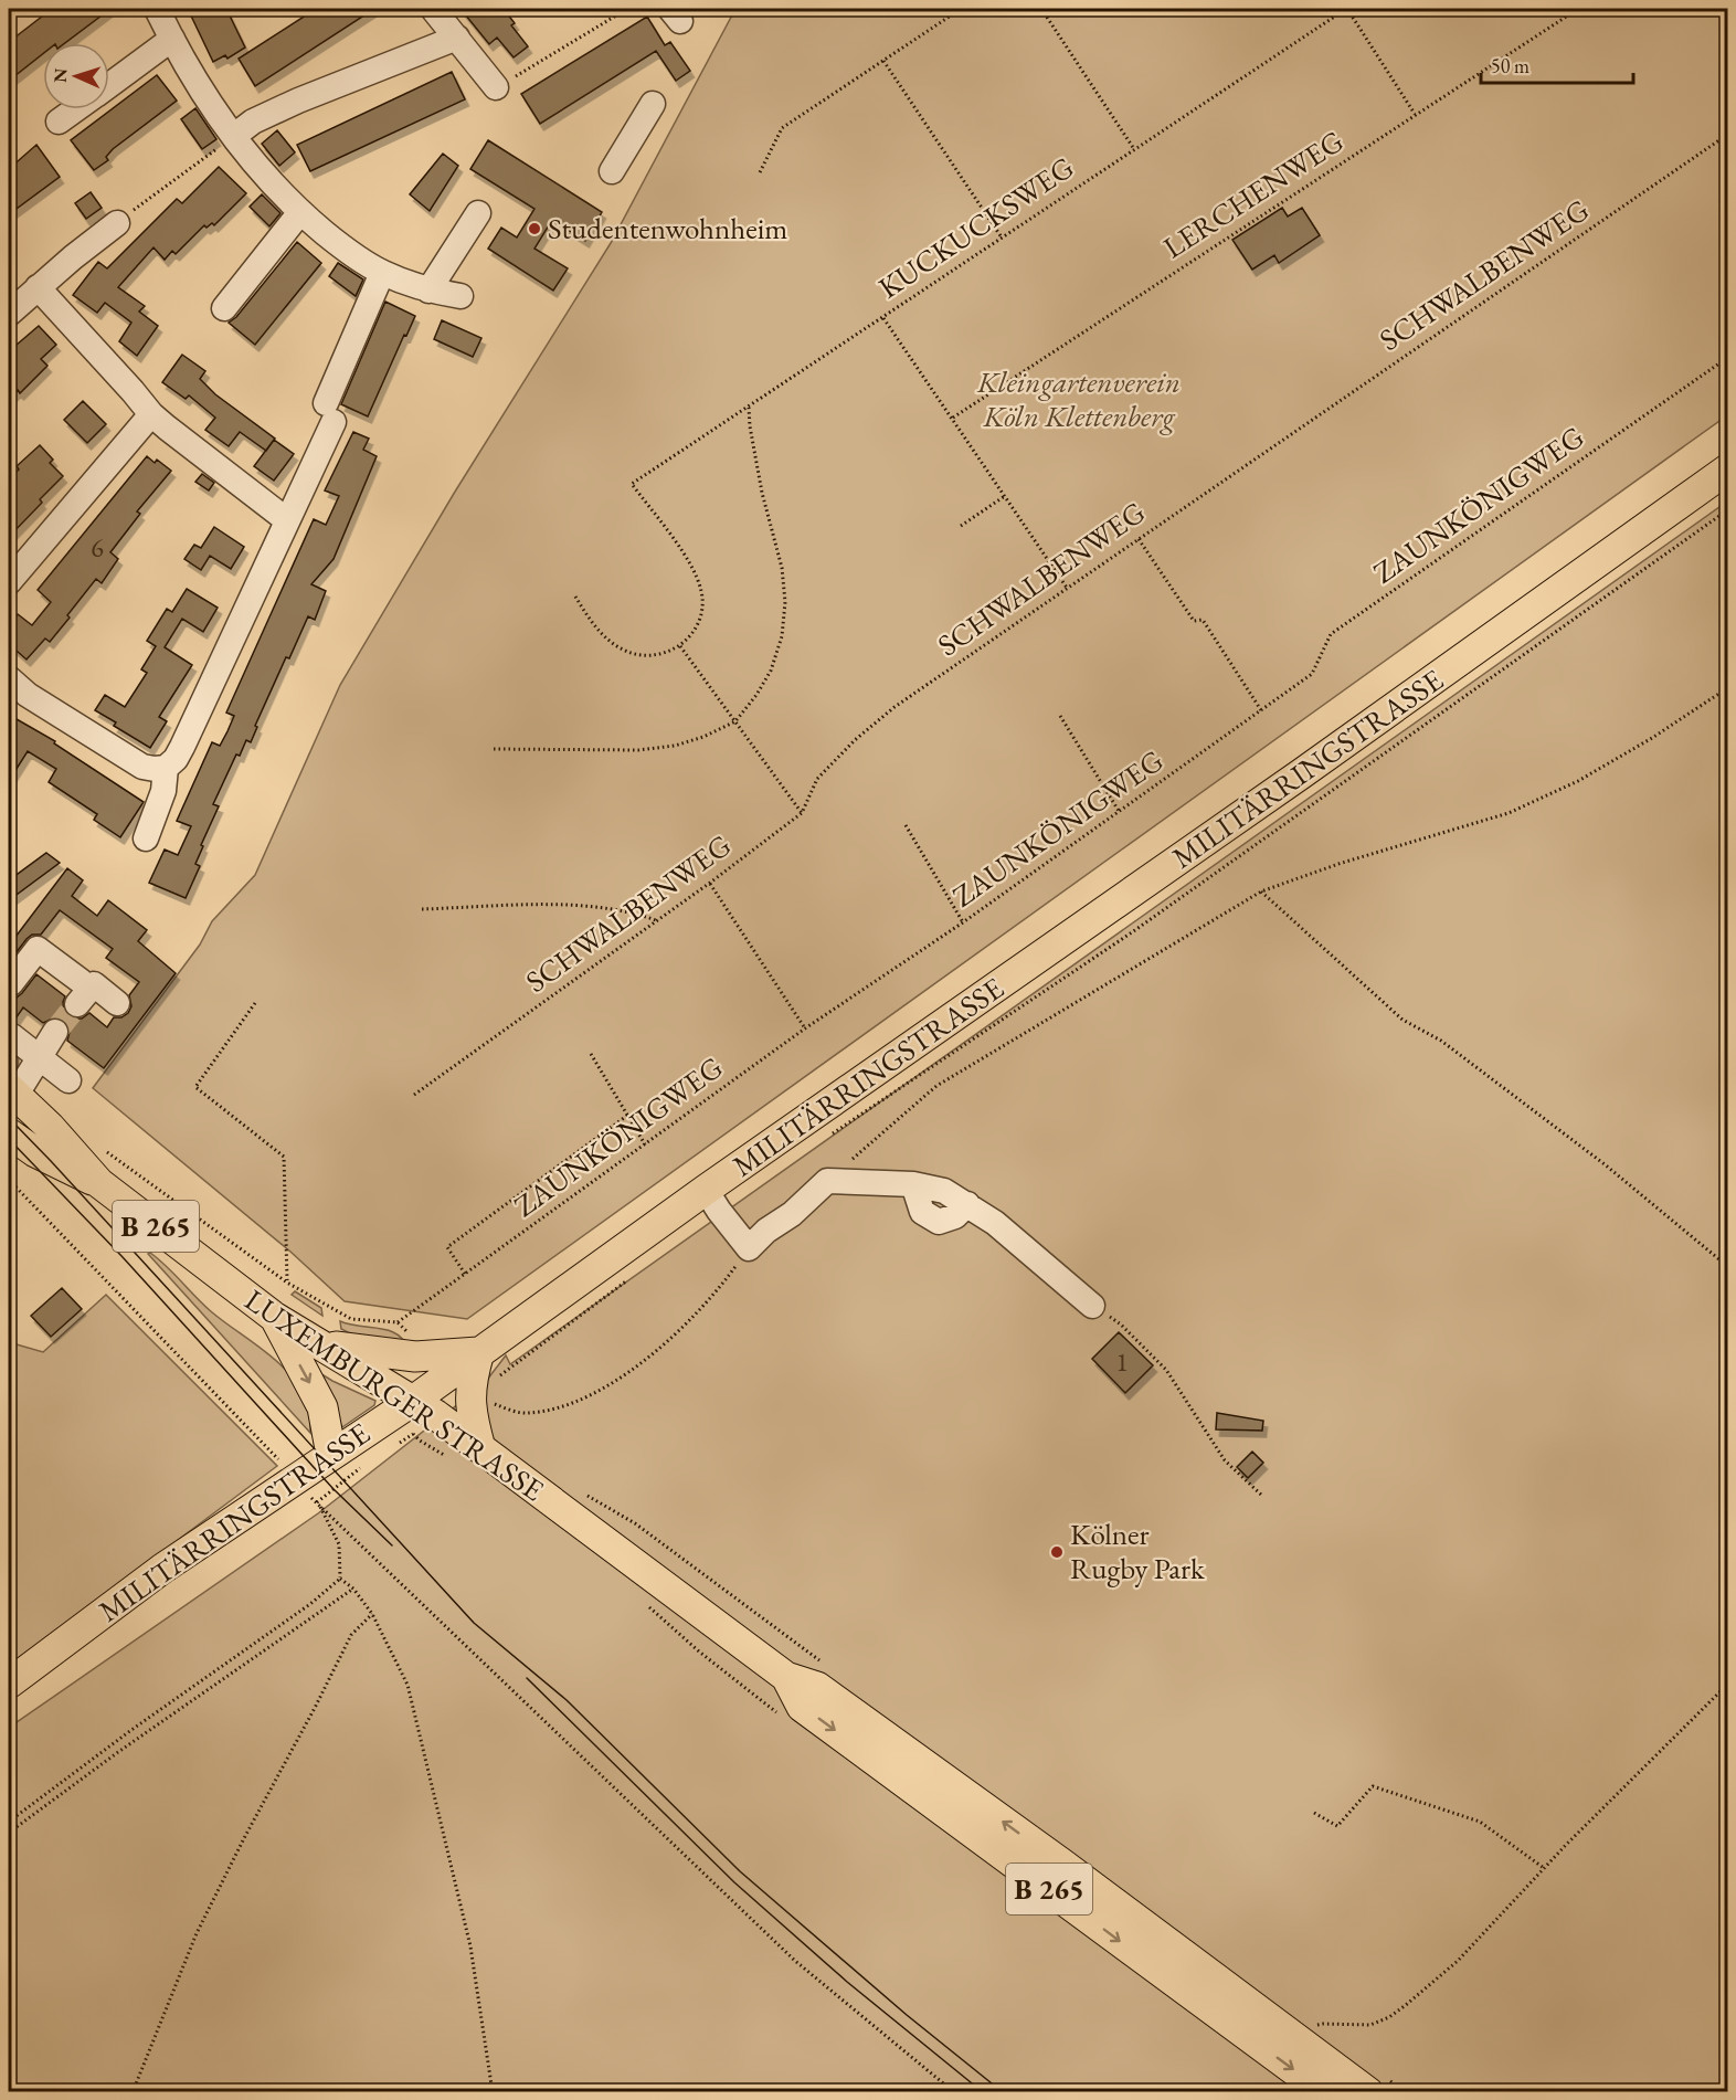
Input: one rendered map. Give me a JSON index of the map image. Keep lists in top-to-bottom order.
{
  "streets": {
    "main road": ["MILITÄRRINGSTRASSE", "B 265", "LUXEMBURGER STRASSE"],
    "path": [
      "LERCHENWEG",
      "KUCKUCKSWEG",
      "SCHWALBENWEG",
      "ZAUNKÖNIGWEG"
    ]
  },
  "crossings": [
    ["MILITÄRRINGSTRASSE", "LUXEMBURGER STRASSE"]
  ],
  "parks": ["Kleingartenverein Köln Klettenberg"],
  "places": ["Studentenwohnheim", "Kölner Rugby Park"],
  "house_numbers": ["6", "1"],
  "scale_bar": "50 m",
  "north": "left"
}
